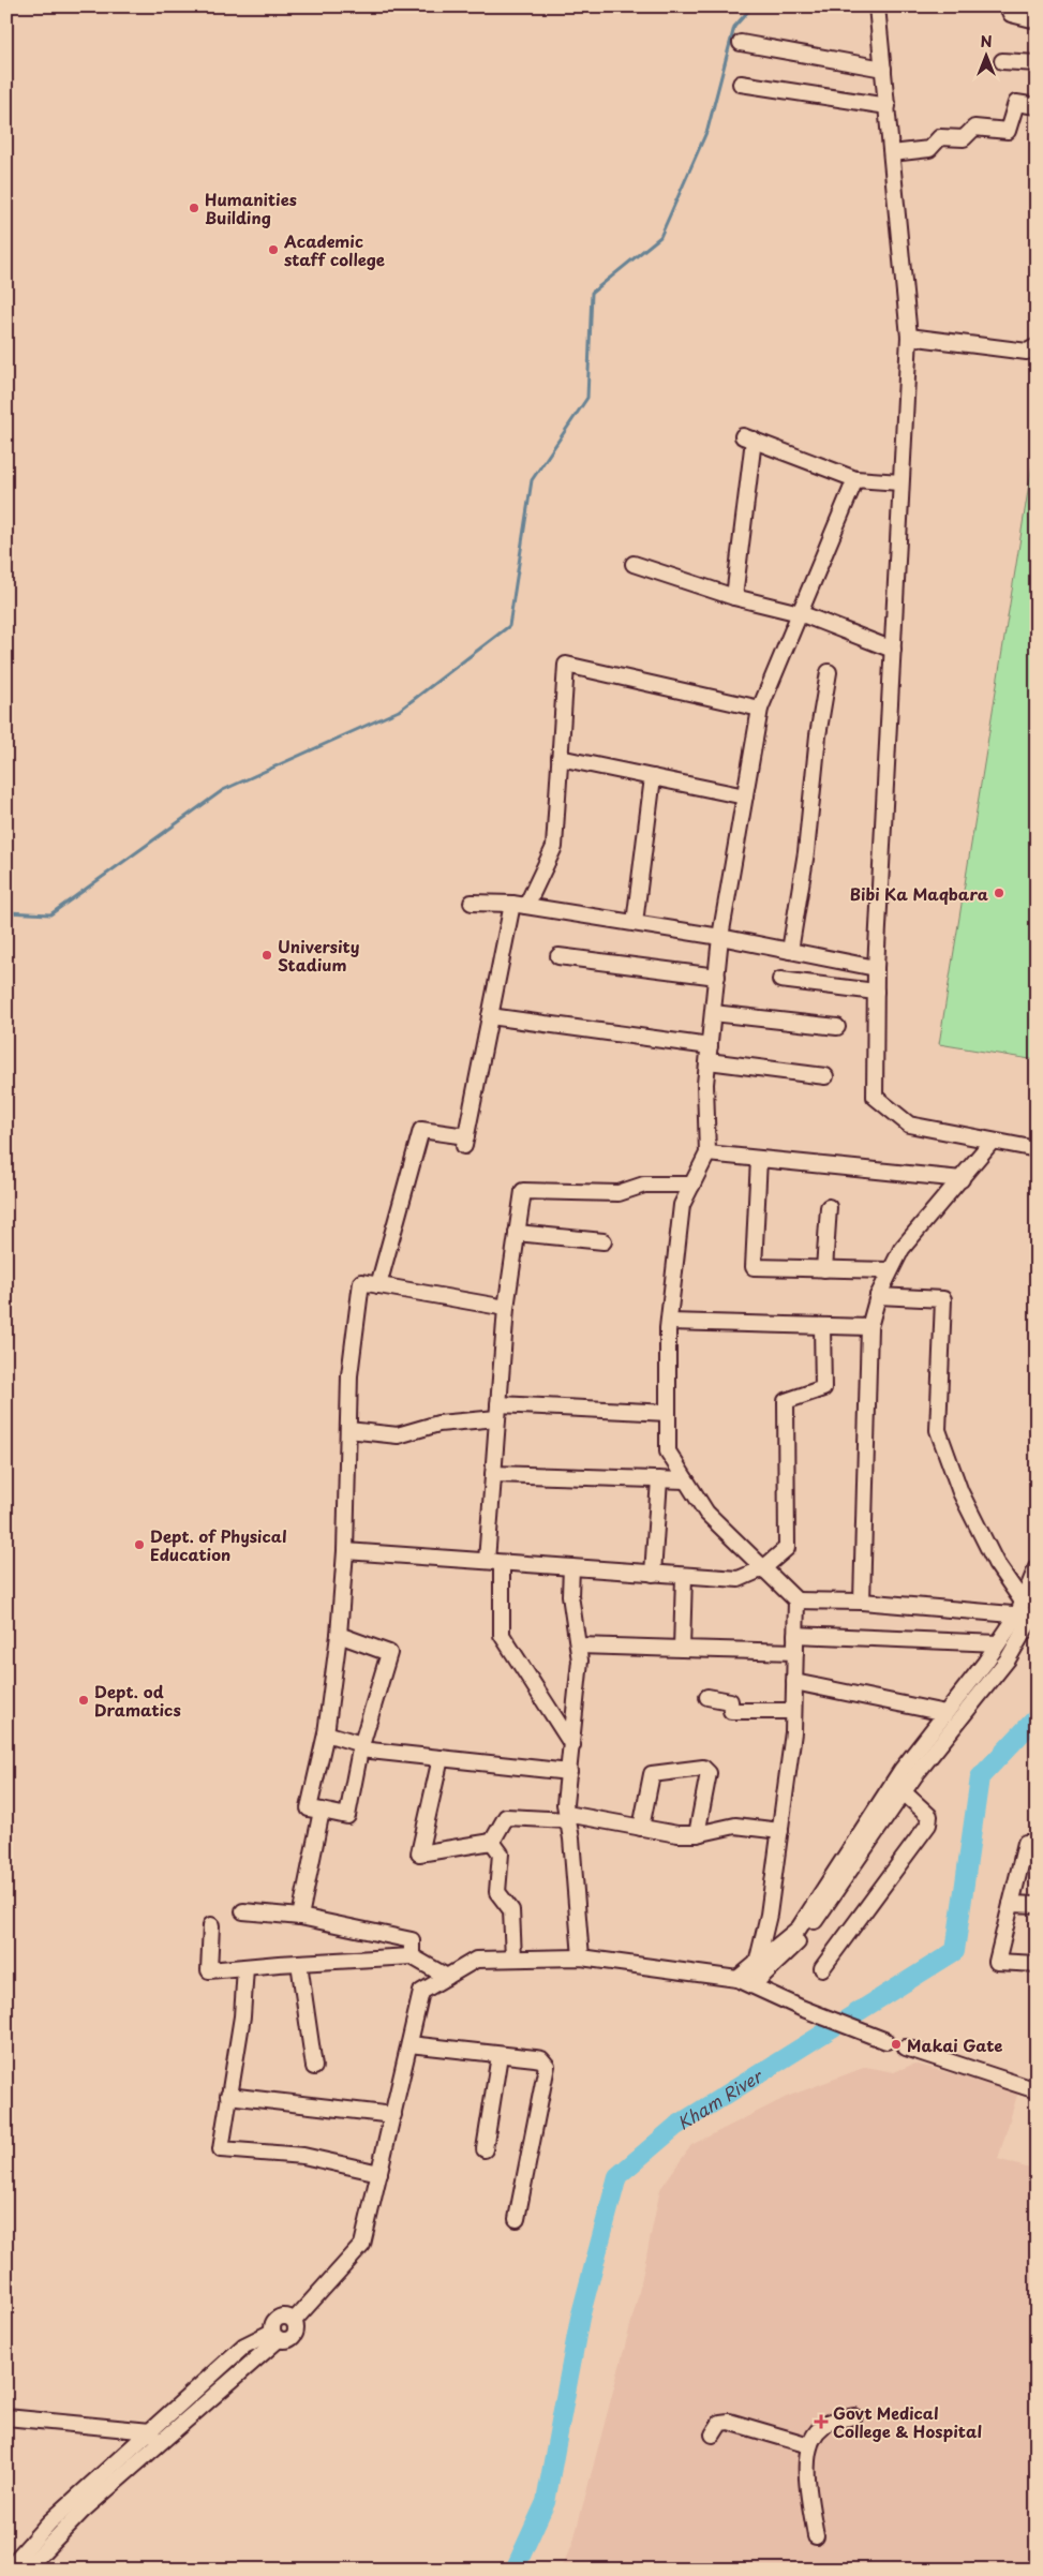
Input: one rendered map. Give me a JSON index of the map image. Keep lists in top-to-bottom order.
{
  "water": ["Kham River"],
  "places": {
    "other": [
      "Humanities Building",
      "Academic staff college",
      "Bibi Ka Maqbara",
      "University Stadium",
      "Dept. of Physical Education",
      "Dept. od Dramatics",
      "Makai Gate"
    ],
    "health": ["Govt Medical College & Hospital"]
  },
  "north": "top"
}
